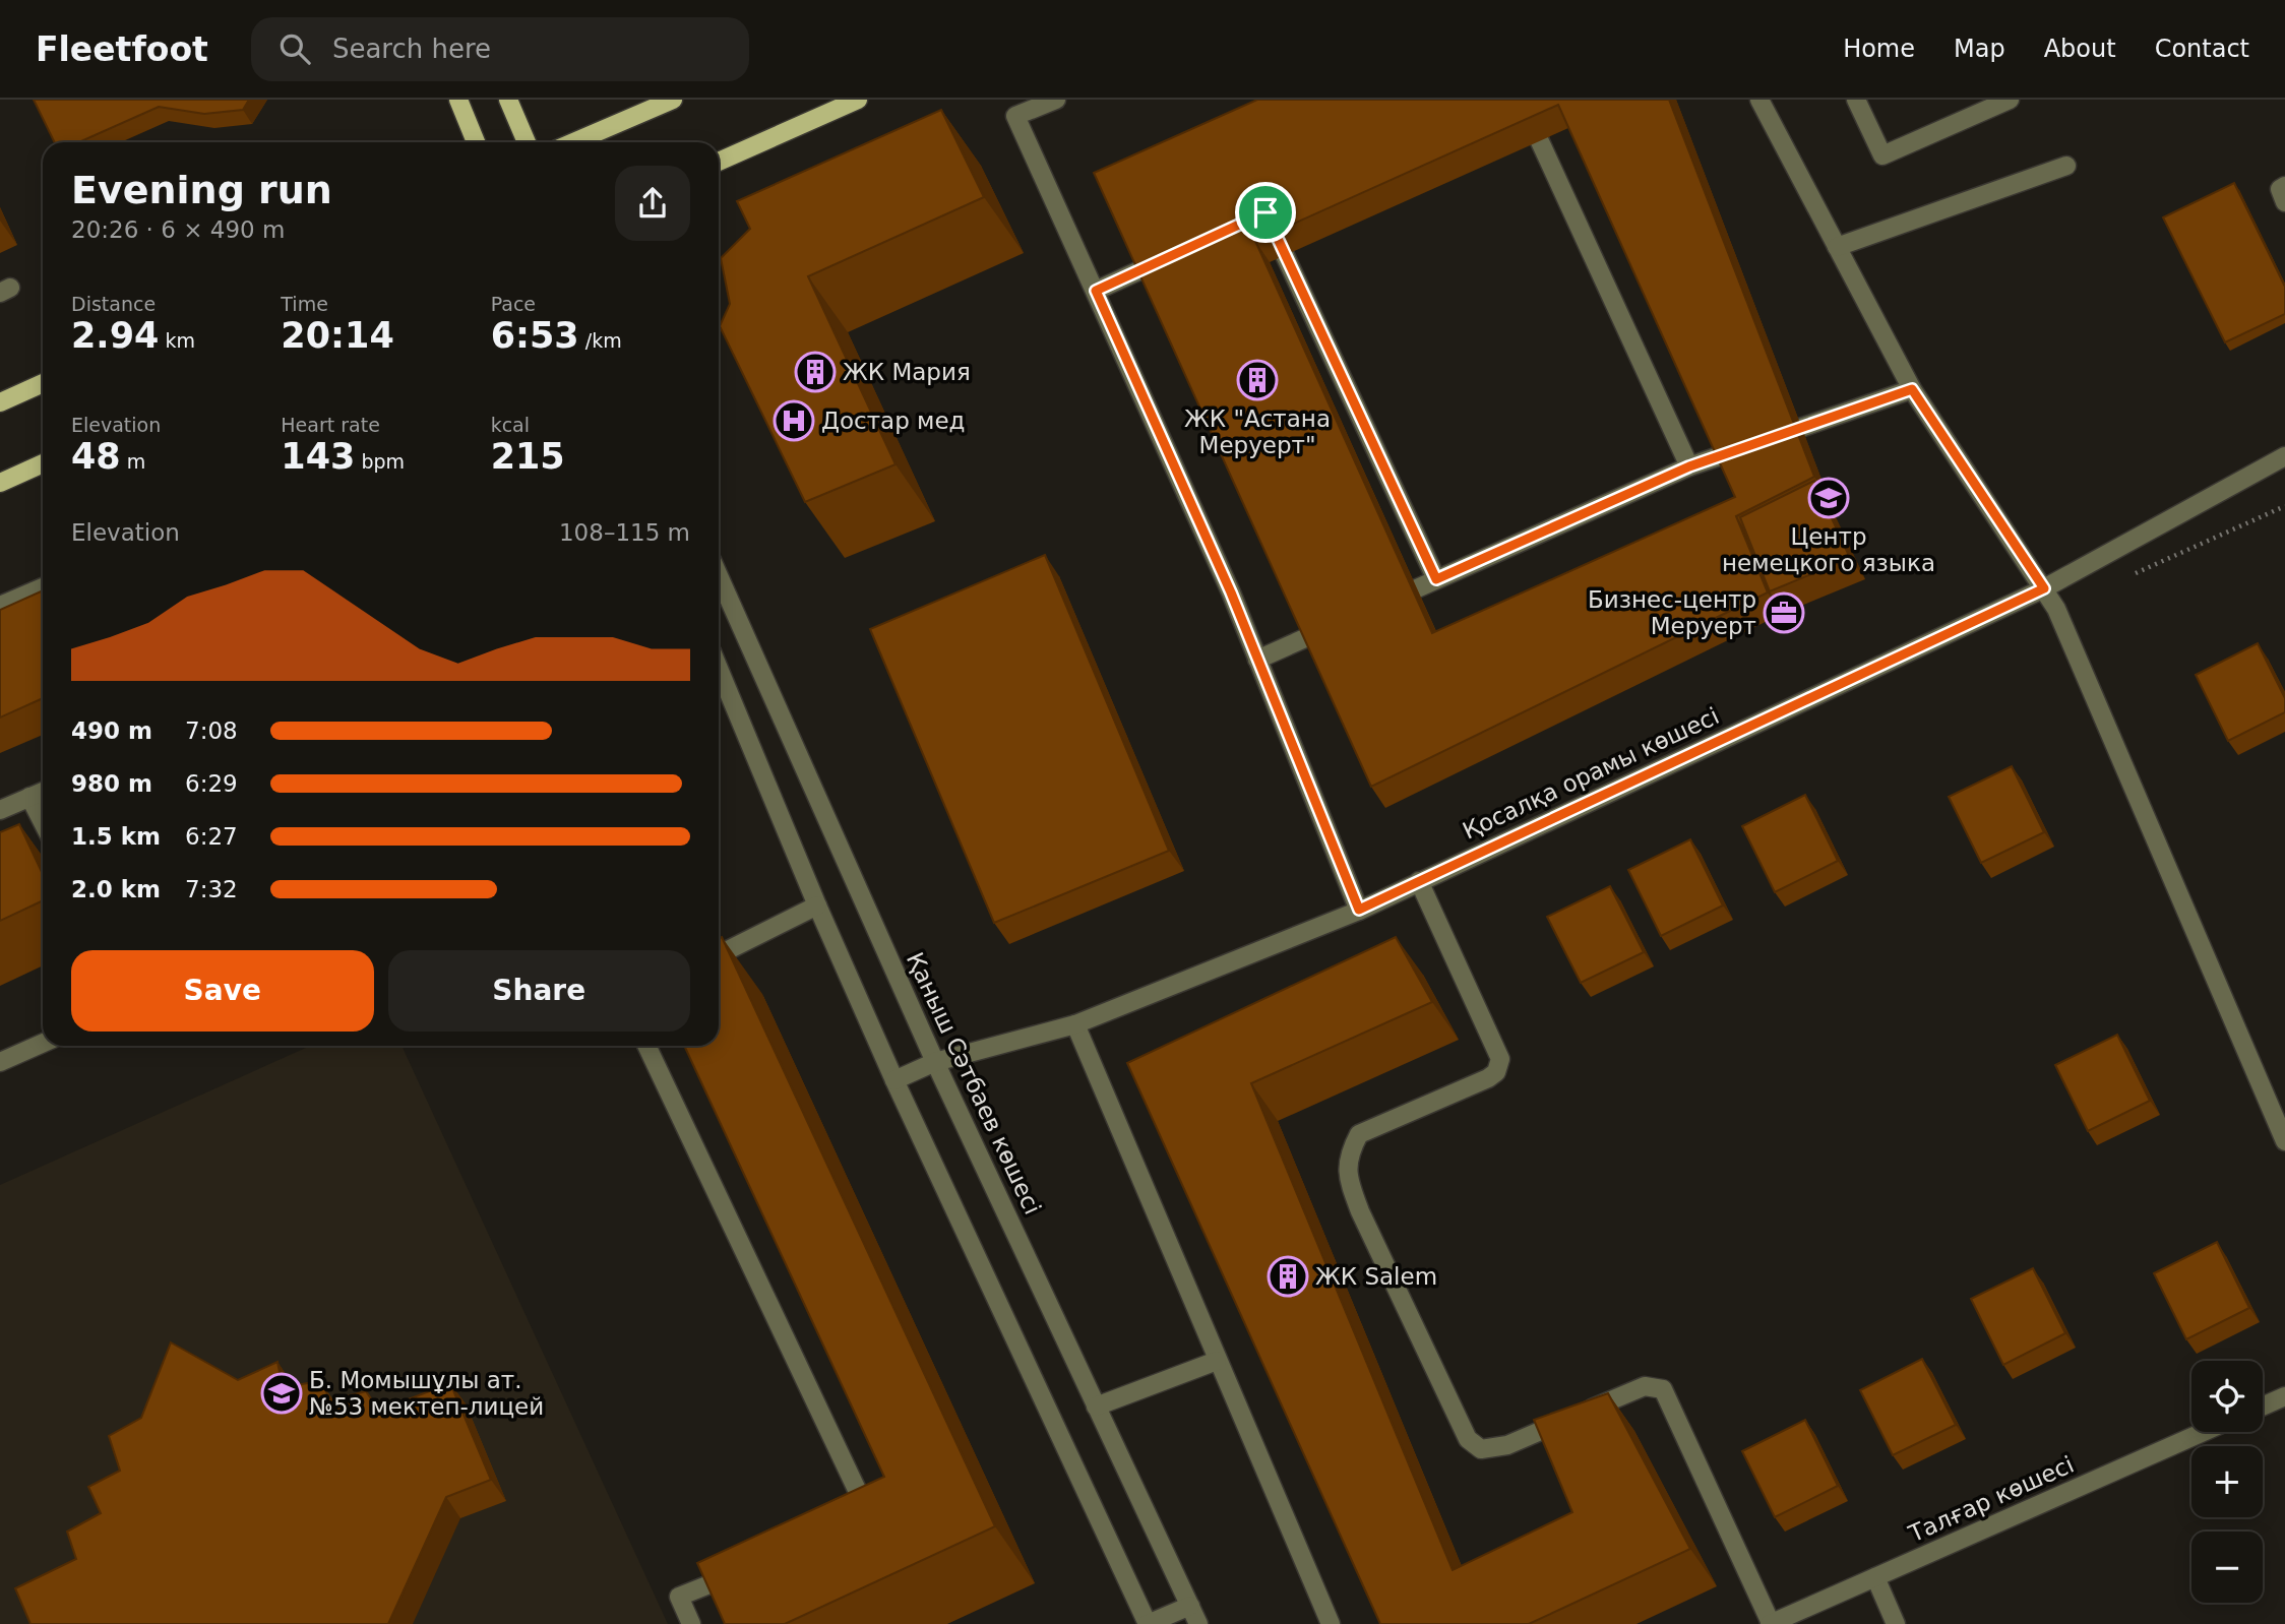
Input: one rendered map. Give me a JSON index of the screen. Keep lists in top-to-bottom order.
{
  "streets": {
    "street": ["Қосалқа орамы көшесі", "Қаныш Сәтбаев көшесі", "Талғар көшесі"]
  },
  "crossings": [
    ["Қосалқа орамы көшесі", "Қаныш Сәтбаев көшесі"]
  ],
  "places": {
    "building": ["ЖК Мария", "ЖК \"Астана Меруерт\"", "ЖК Salem"],
    "hospital": ["Достар мед"],
    "school or university": ["Центр немецкого языка", "Б. Момышұлы ат. №53 мектеп-лицей"],
    "office": ["Бизнес-центр Меруерт"]
  },
  "page": {
    "header": "Fleetfoot",
    "search": "Search here",
    "nav": [
      "Home",
      "Map",
      "About",
      "Contact"
    ],
    "heading": ["Evening run", "20:26 · 6 × 490 m"],
    "stats": [
      ["Distance", "2.94 km"],
      ["Time", "20:14"],
      ["Pace", "6:53 /km"],
      ["Elevation", "48 m"],
      ["Heart rate", "143 bpm"],
      ["kcal", "215"]
    ],
    "chart": ["Elevation", "108–115 m"],
    "list": [
      {
        "name": "490 m",
        "note": "7:08"
      },
      {
        "name": "980 m",
        "note": "6:29"
      },
      {
        "name": "1.5 km",
        "note": "6:27"
      },
      {
        "name": "2.0 km",
        "note": "7:32"
      }
    ],
    "buttons": ["Save", "Share"],
    "map_buttons": ["+", "−"]
  }
}
